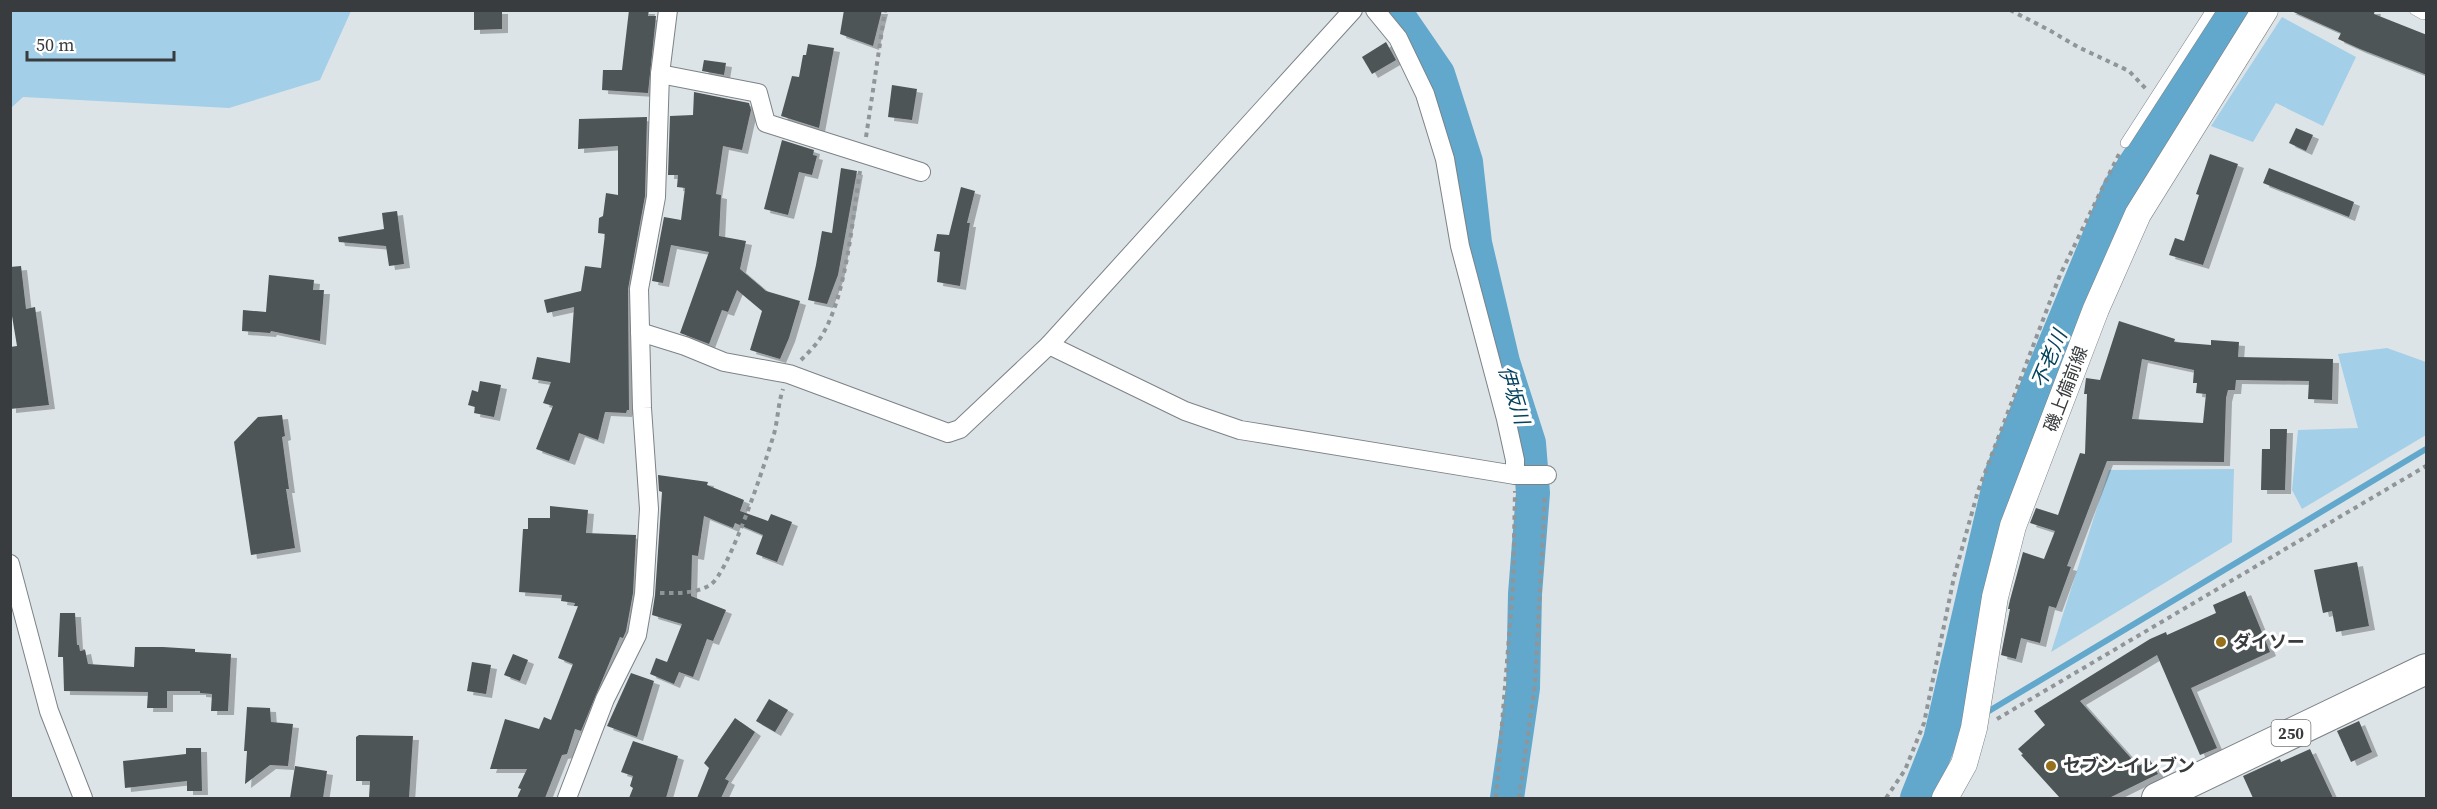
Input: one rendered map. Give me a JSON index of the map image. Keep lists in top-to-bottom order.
{
  "streets": {
    "highway": ["250"],
    "main road": ["磯上備前線"]
  },
  "water": ["不老川", "伊坂川"],
  "places": ["ダイソー", "セブン-イレブン"],
  "scale_bar": "50 m"
}
